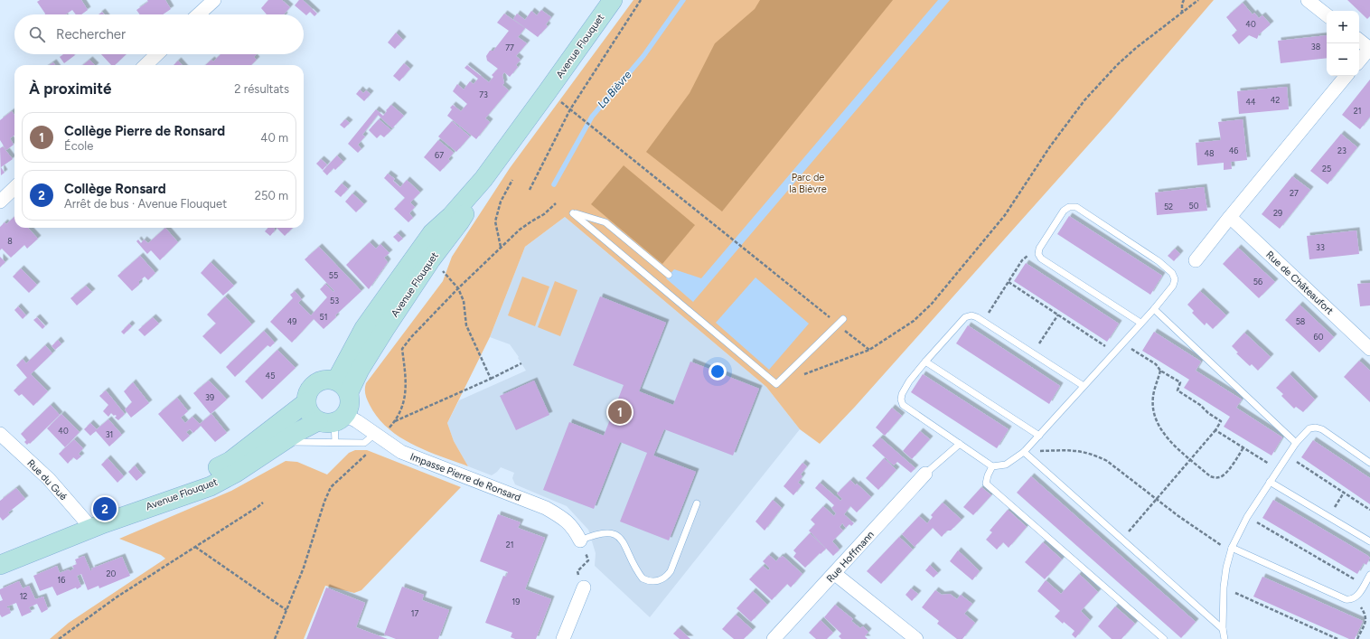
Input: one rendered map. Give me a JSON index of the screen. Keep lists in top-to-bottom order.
{
  "streets": {
    "main road": ["Avenue Flouquet"],
    "street": [
      "Rue de Châteaufort",
      "Impasse Pierre de Ronsard",
      "Rue du Gué",
      "Rue Hoffmann"
    ]
  },
  "crossings": [
    ["Avenue Flouquet", "Impasse Pierre de Ronsard"],
    ["Avenue Flouquet", "Rue du Gué"]
  ],
  "water": ["La Bièvre"],
  "parks": ["Parc de la Bièvre"],
  "house_numbers": [
    "40",
    "38",
    "77",
    "73",
    "42",
    "44",
    "21",
    "46",
    "23",
    "48",
    "67",
    "25",
    "27",
    "50",
    "52",
    "29",
    "8",
    "33",
    "55",
    "56",
    "53",
    "51",
    "49",
    "58",
    "60",
    "45",
    "39",
    "40",
    "31",
    "21",
    "20",
    "16",
    "12",
    "19",
    "17"
  ],
  "page": {
    "map_buttons": ["+", "−"],
    "search": "Rechercher",
    "heading": ["À proximité", "2 résultats"],
    "list": [
      {
        "mark": "1",
        "name": "Collège Pierre de Ronsard",
        "note": "École",
        "value": "40 m"
      },
      {
        "mark": "2",
        "name": "Collège Ronsard",
        "note": "Arrêt de bus · Avenue Flouquet",
        "value": "250 m"
      }
    ],
    "pins": ["1", "2"]
  }
}
